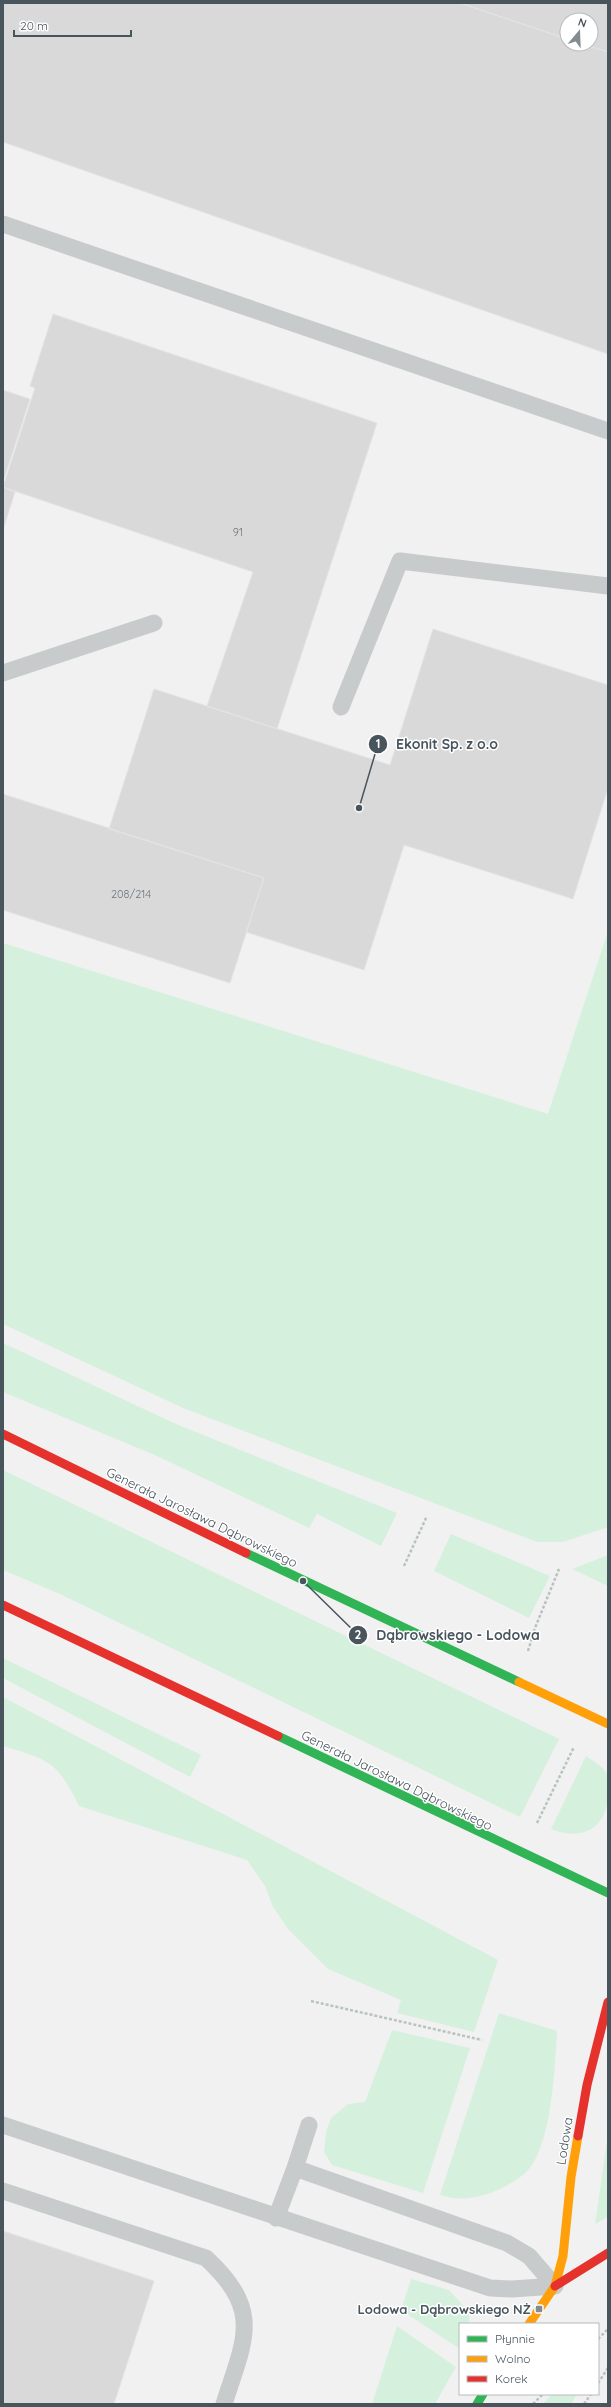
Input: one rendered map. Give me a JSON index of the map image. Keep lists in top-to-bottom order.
{
  "streets": {
    "main road": ["Generała Jarosława Dąbrowskiego", "Lodowa"]
  },
  "places": {
    "other": ["Ekonit Sp. z o.o", "Dąbrowskiego - Lodowa"],
    "transit": ["Lodowa - Dąbrowskiego NŻ"]
  },
  "house_numbers": ["91", "208/214"],
  "legend": ["Płynnie", "Wolno", "Korek"],
  "scale_bar": "20 m",
  "north": "top"
}
